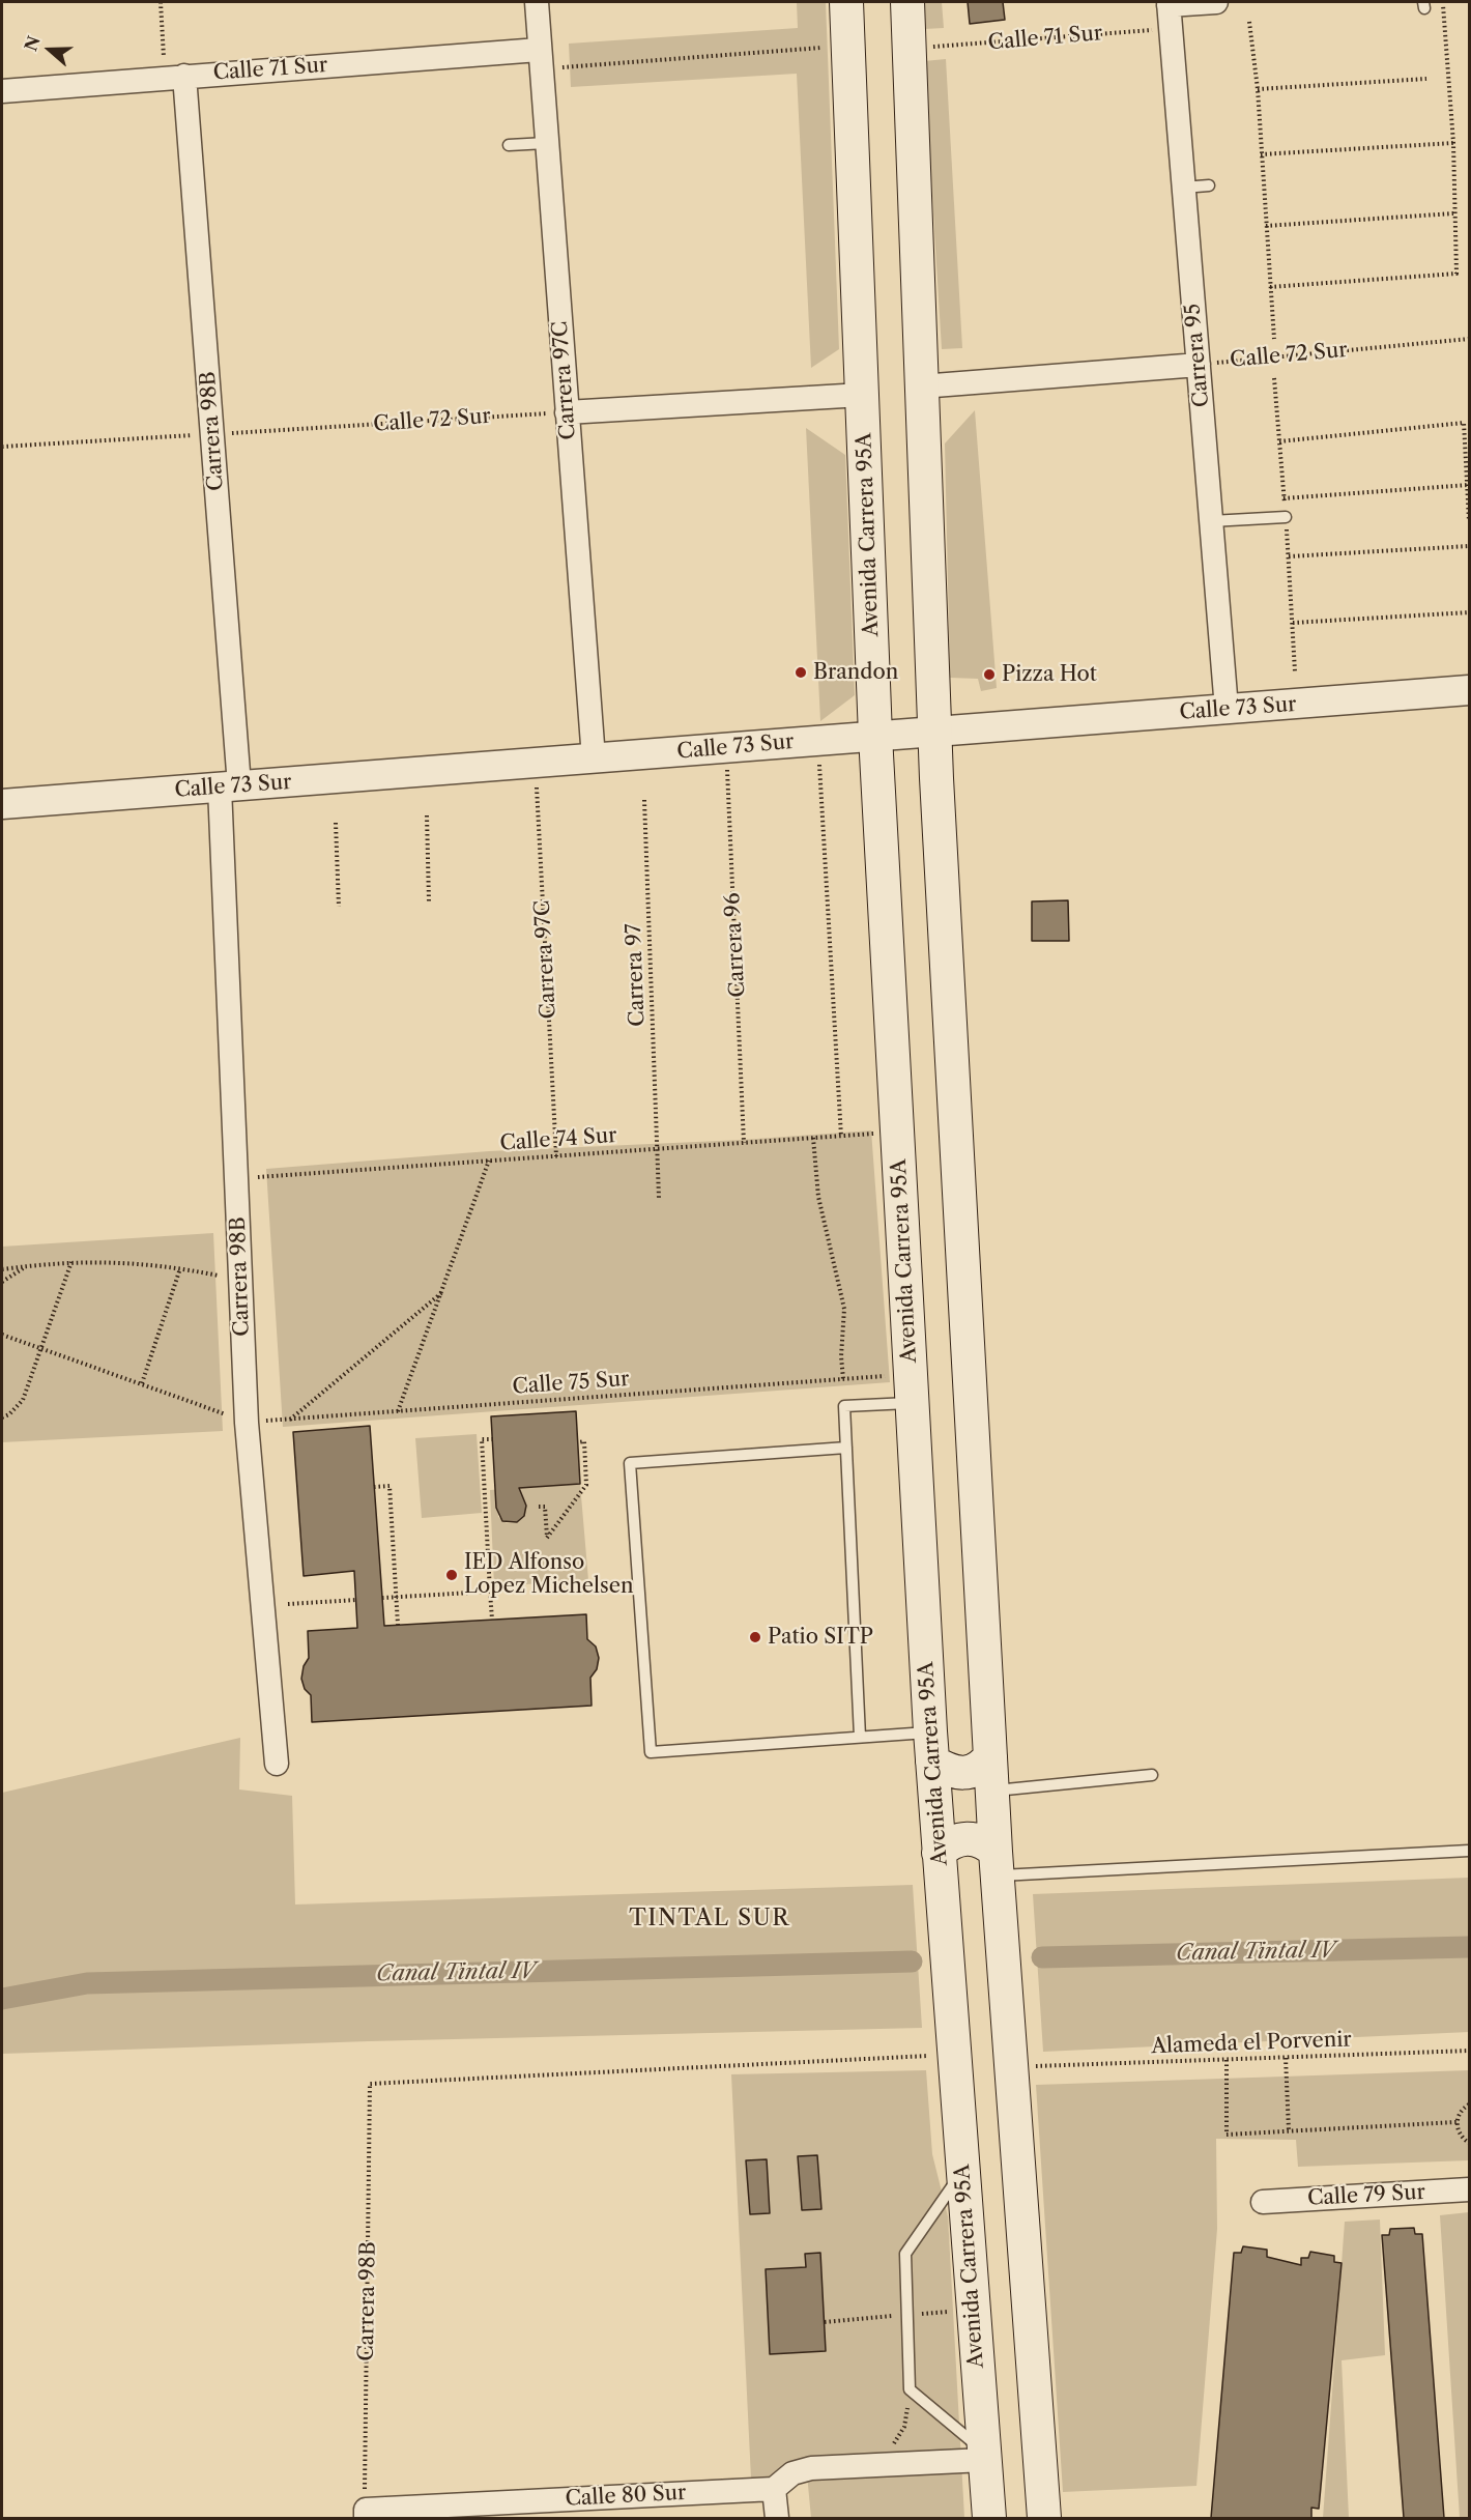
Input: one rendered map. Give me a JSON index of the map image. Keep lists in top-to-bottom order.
{
  "streets": {
    "main road": ["Avenida Carrera 95A"],
    "street": [
      "Calle 71 Sur",
      "Carrera 95",
      "Carrera 97C",
      "Carrera 98B",
      "Calle 73 Sur",
      "Calle 79 Sur",
      "Calle 80 Sur"
    ],
    "path": [
      "Calle 72 Sur",
      "Carrera 96",
      "Carrera 97",
      "Calle 74 Sur",
      "Calle 75 Sur",
      "Alameda el Porvenir"
    ]
  },
  "crossings": [
    ["Calle 71 Sur", "Carrera 95"],
    ["Calle 71 Sur", "Carrera 97C"],
    ["Calle 71 Sur", "Carrera 98B"],
    ["Carrera 95", "Calle 72 Sur"],
    ["Carrera 95", "Calle 73 Sur"],
    ["Calle 72 Sur", "Carrera 97C"],
    ["Calle 72 Sur", "Carrera 98B"],
    ["Carrera 97C", "Calle 73 Sur"],
    ["Carrera 97C", "Calle 74 Sur"],
    ["Carrera 98B", "Avenida Carrera 95A"],
    ["Carrera 98B", "Calle 73 Sur"],
    ["Carrera 98B", "Calle 74 Sur"],
    ["Carrera 98B", "Calle 75 Sur"],
    ["Carrera 98B", "Calle 80 Sur"],
    ["Avenida Carrera 95A", "Calle 73 Sur"],
    ["Calle 73 Sur", "Carrera 96"],
    ["Carrera 96", "Calle 74 Sur"],
    ["Carrera 97", "Calle 74 Sur"]
  ],
  "districts": ["TINTAL SUR"],
  "water": ["Canal Tintal IV"],
  "places": [
    "Brandon",
    "Pizza Hot",
    "IED Alfonso Lopez Michelsen",
    "Patio SITP"
  ],
  "north": "left"
}
